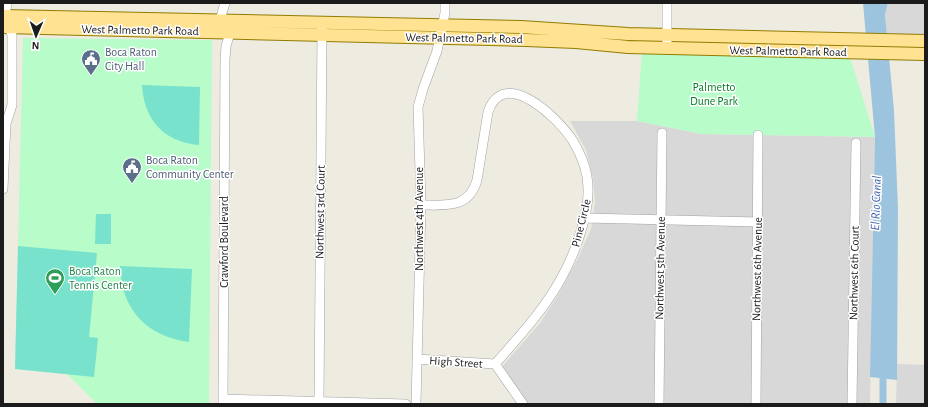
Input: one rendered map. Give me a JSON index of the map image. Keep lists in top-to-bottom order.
{
  "streets": {
    "main road": ["West Palmetto Park Road"],
    "street": [
      "Northwest 3rd Court",
      "Northwest 4th Avenue",
      "Pine Circle",
      "Crawford Boulevard",
      "Northwest 5th Avenue",
      "Northwest 6th Avenue",
      "Northwest 6th Court",
      "High Street"
    ]
  },
  "crossings": [
    ["West Palmetto Park Road", "Northwest 3rd Court"],
    ["West Palmetto Park Road", "Northwest 4th Avenue"],
    ["West Palmetto Park Road", "Crawford Boulevard"],
    ["Northwest 4th Avenue", "Pine Circle"],
    ["Northwest 4th Avenue", "High Street"],
    ["Pine Circle", "High Street"]
  ],
  "water": ["El Rio Canal"],
  "parks": ["Palmetto Dune Park"],
  "places": {
    "public building": ["Boca Raton City Hall", "Boca Raton Community Center"],
    "sports": ["Boca Raton Tennis Center"]
  },
  "north": "bottom"
}
